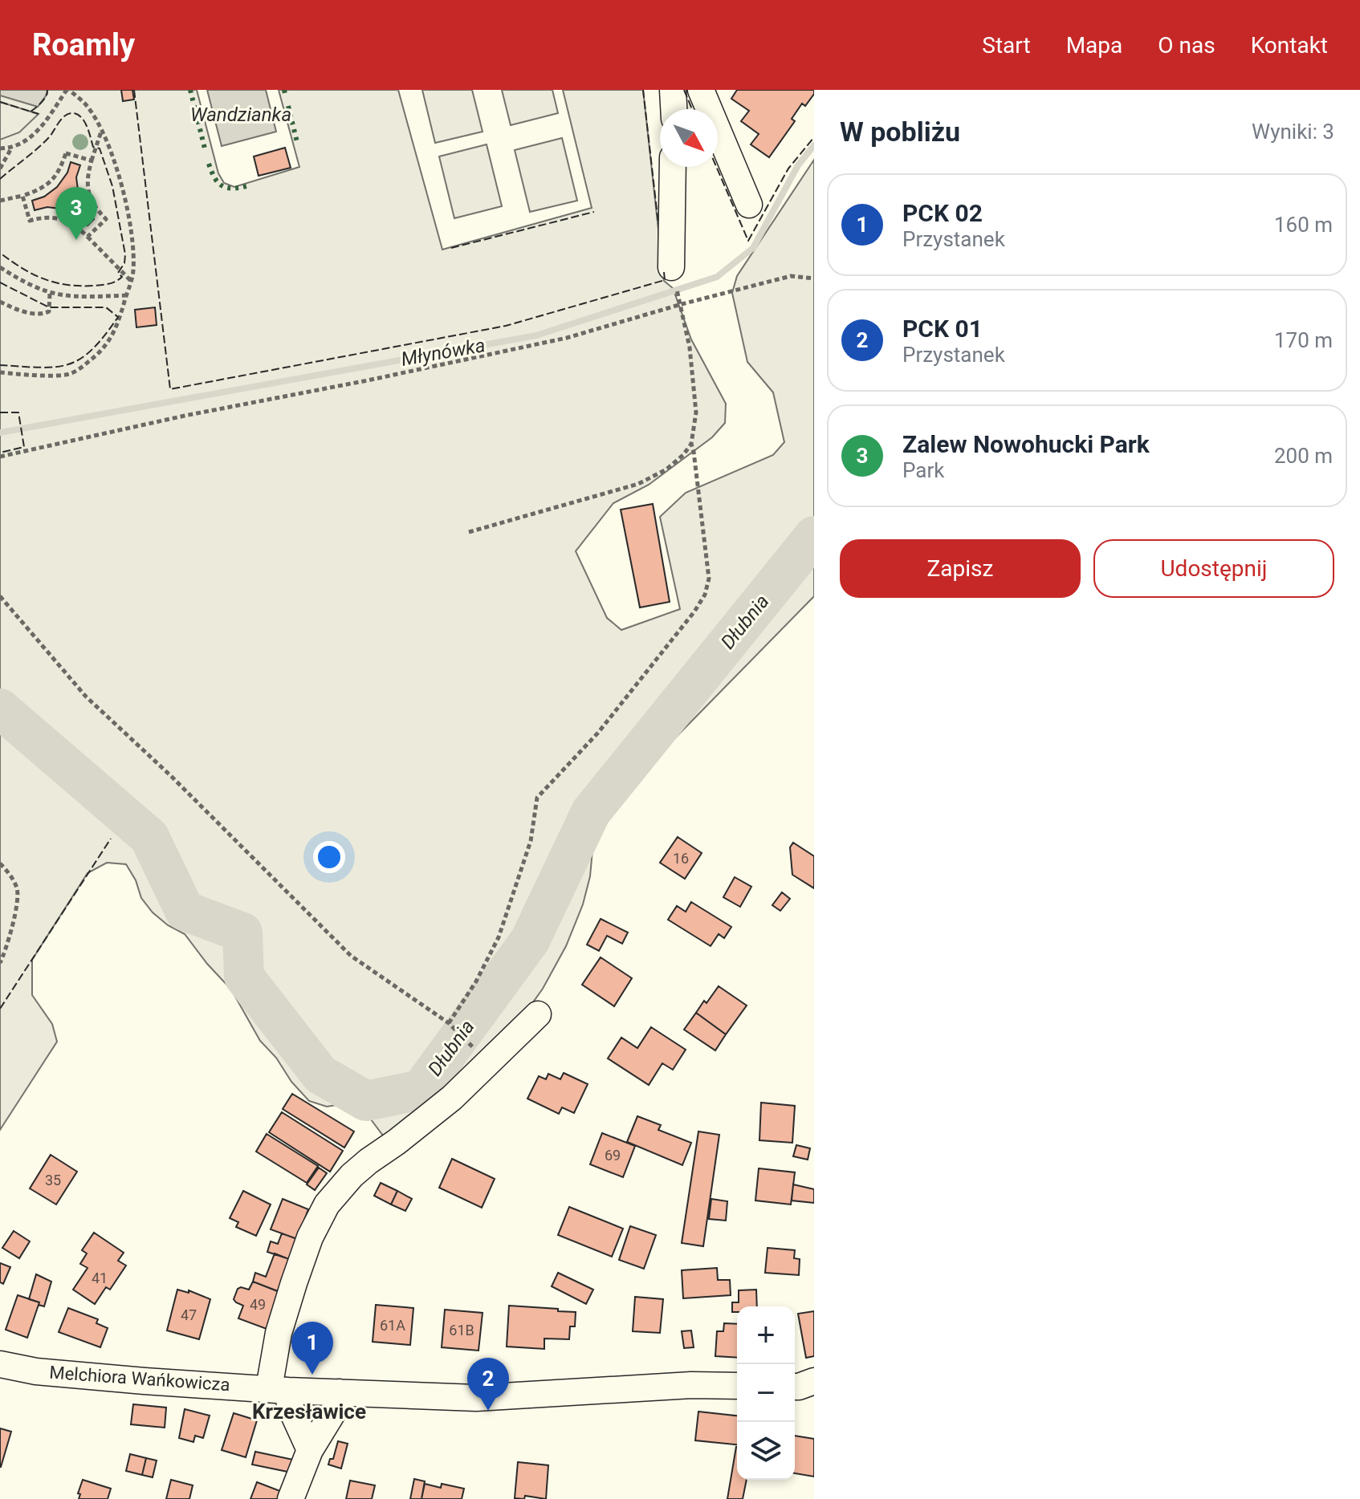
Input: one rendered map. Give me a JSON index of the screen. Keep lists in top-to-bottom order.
{
  "streets": {
    "street": ["Melchiora Wańkowicza"]
  },
  "districts": ["Krzesławice"],
  "water": ["Wandzianka", "Młynówka", "Dłubnia"],
  "house_numbers": [
    "16",
    "69",
    "35",
    "41",
    "49",
    "47",
    "61A",
    "61B"
  ],
  "north": "bottom right",
  "page": {
    "header": "Roamly",
    "nav": [
      "Start",
      "Mapa",
      "O nas",
      "Kontakt"
    ],
    "heading": ["W pobliżu", "Wyniki: 3"],
    "list": [
      {
        "mark": "1",
        "name": "PCK 02",
        "note": "Przystanek",
        "value": "160 m"
      },
      {
        "mark": "2",
        "name": "PCK 01",
        "note": "Przystanek",
        "value": "170 m"
      },
      {
        "mark": "3",
        "name": "Zalew Nowohucki Park",
        "note": "Park",
        "value": "200 m"
      }
    ],
    "pins": ["3", "1", "2"],
    "buttons": ["Zapisz", "Udostępnij"],
    "map_buttons": ["+", "−"]
  }
}
